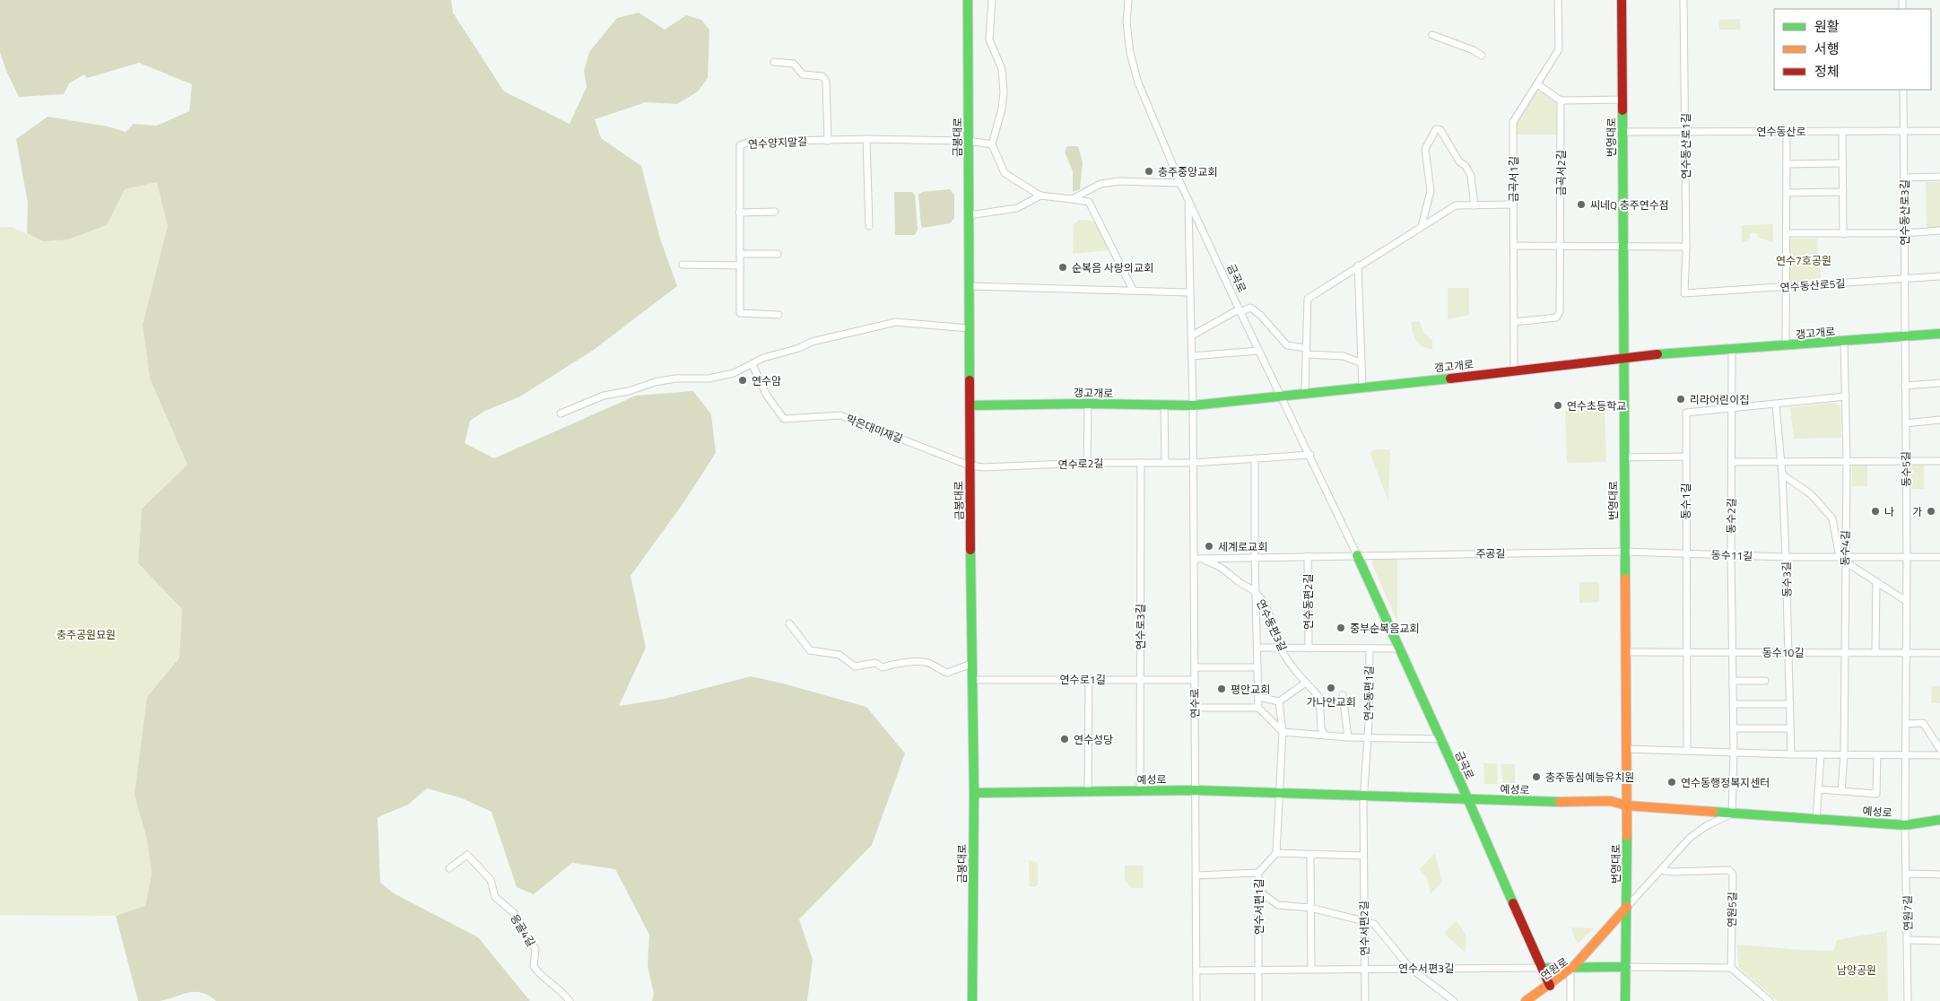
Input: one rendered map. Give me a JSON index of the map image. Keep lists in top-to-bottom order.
{
  "streets": {
    "street": [
      "연수동산로",
      "금봉대로",
      "번영대로",
      "연수양지말길",
      "연수동산로1길",
      "금곡서2길",
      "금곡서1길",
      "연수동산로3길",
      "금곡로",
      "연수동산로5길",
      "갱고개로",
      "막은대미재길",
      "연수로2길",
      "동수5길",
      "동수1길",
      "동수2길",
      "동수4길",
      "주공길",
      "동수11길",
      "동수3길",
      "연수동편2길",
      "연수동편3길",
      "연수로3길",
      "동수10길",
      "연수로1길",
      "연수동편1길",
      "연수로",
      "예성로",
      "연수서편1길",
      "연원5길",
      "연원7길",
      "연수서편2길",
      "응골4길",
      "연수서편3길",
      "연원로"
    ]
  },
  "crossings": [
    ["연수동산로", "번영대로"],
    ["연수동산로", "연수동산로1길"],
    ["연수동산로", "연수동산로3길"],
    ["금봉대로", "연수양지말길"],
    ["금봉대로", "갱고개로"],
    ["금봉대로", "막은대미재길"],
    ["금봉대로", "연수로2길"],
    ["금봉대로", "연수로1길"],
    ["금봉대로", "예성로"],
    ["번영대로", "갱고개로"],
    ["번영대로", "주공길"],
    ["번영대로", "동수11길"],
    ["번영대로", "동수10길"],
    ["번영대로", "예성로"],
    ["번영대로", "연원로"],
    ["연수동산로1길", "연수동산로5길"],
    ["금곡서2길", "금곡서1길"],
    ["금곡서1길", "갱고개로"],
    ["연수동산로3길", "연수동산로5길"],
    ["연수동산로3길", "갱고개로"],
    ["연수동산로3길", "동수5길"],
    ["금곡로", "갱고개로"],
    ["금곡로", "연수로2길"],
    ["금곡로", "주공길"],
    ["금곡로", "연수로"],
    ["금곡로", "예성로"],
    ["금곡로", "연수서편3길"],
    ["금곡로", "연원로"],
    ["갱고개로", "동수5길"],
    ["갱고개로", "동수2길"],
    ["갱고개로", "동수4길"],
    ["갱고개로", "연수로"],
    ["막은대미재길", "연수로2길"],
    ["연수로2길", "연수로3길"],
    ["연수로2길", "연수로"],
    ["동수5길", "동수11길"],
    ["동수5길", "동수10길"],
    ["동수5길", "예성로"],
    ["동수5길", "연원7길"],
    ["동수1길", "동수2길"],
    ["동수1길", "동수4길"],
    ["동수1길", "동수11길"],
    ["동수1길", "동수3길"],
    ["동수1길", "동수10길"],
    ["동수2길", "동수11길"],
    ["동수2길", "동수10길"],
    ["동수2길", "예성로"],
    ["동수4길", "동수11길"],
    ["동수4길", "동수10길"],
    ["주공길", "동수11길"],
    ["동수11길", "동수3길"],
    ["동수3길", "동수10길"],
    ["연수로3길", "연수로1길"],
    ["연수로3길", "예성로"],
    ["연수로1길", "연수로"],
    ["연수동편1길", "예성로"],
    ["연수동편1길", "연수서편2길"],
    ["연수로", "예성로"],
    ["연수로", "연수서편3길"],
    ["예성로", "연원7길"],
    ["예성로", "연수서편2길"],
    ["연수서편1길", "연수서편3길"],
    ["연수서편2길", "연수서편3길"]
  ],
  "parks": ["연수7호공원", "충주공원묘원", "남양공원"],
  "places": [
    "충주중앙교회",
    "씨네Q 충주연수점",
    "순복음 사랑의교회",
    "연수암",
    "리라어린이집",
    "연수초등학교",
    "나",
    "가",
    "세계로교회",
    "중부순복음교회",
    "가나안교회",
    "평안교회",
    "연수성당",
    "충주동심예능유치원",
    "연수동행정복지센터"
  ],
  "legend": ["원활", "서행", "정체"]
}
